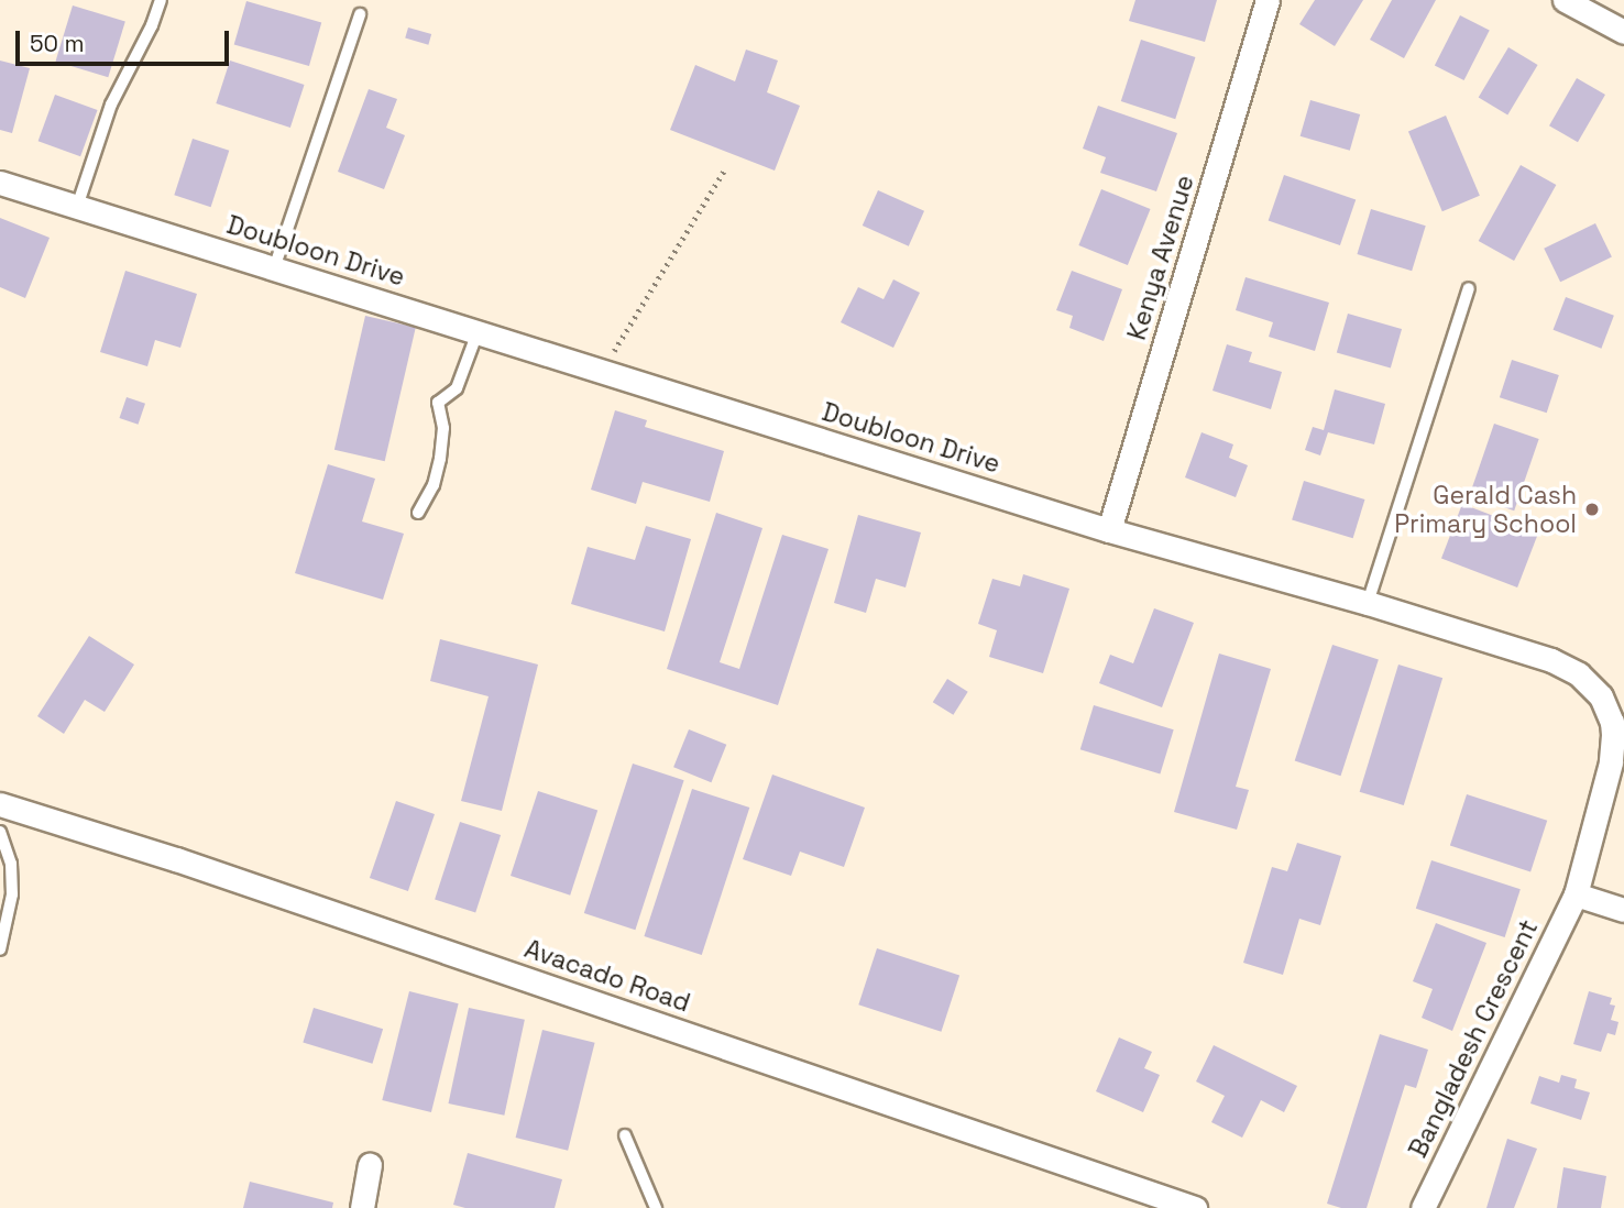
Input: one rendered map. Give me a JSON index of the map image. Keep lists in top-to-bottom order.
{
  "streets": {
    "street": [
      "Doubloon Drive",
      "Kenya Avenue",
      "Avacado Road",
      "Bangladesh Crescent"
    ]
  },
  "crossings": [
    ["Doubloon Drive", "Kenya Avenue"],
    ["Doubloon Drive", "Bangladesh Crescent"]
  ],
  "places": ["Gerald Cash Primary School"],
  "scale_bar": "50 m"
}
